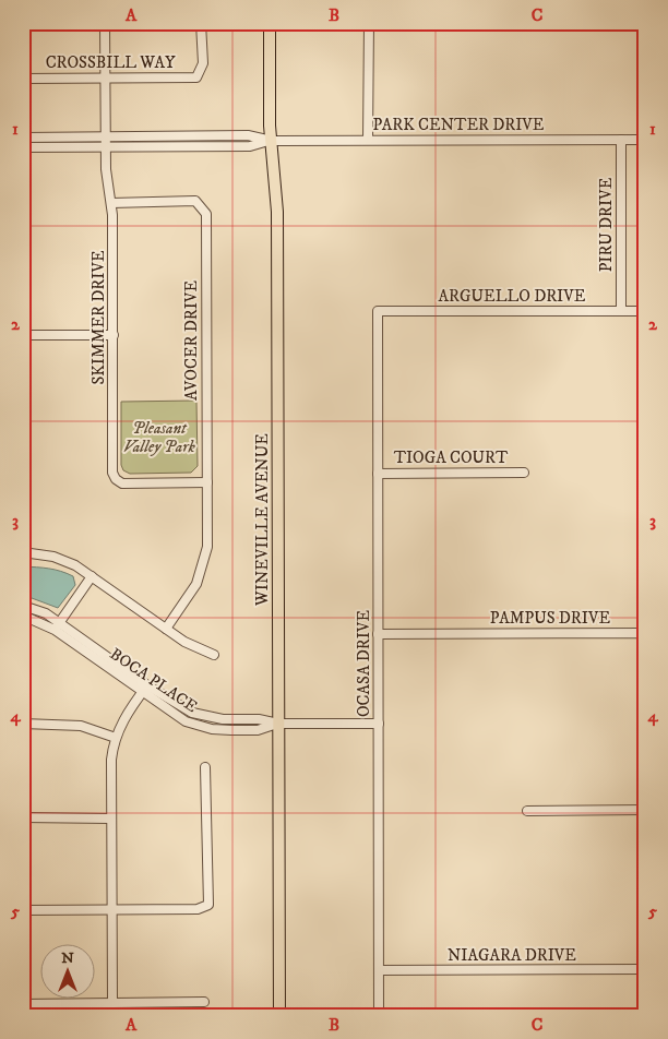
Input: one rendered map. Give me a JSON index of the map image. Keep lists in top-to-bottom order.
{
  "streets": {
    "main road": ["WINEVILLE AVENUE"],
    "street": [
      "CROSSBILL WAY",
      "PARK CENTER DRIVE",
      "PIRU DRIVE",
      "ARGUELLO DRIVE",
      "SKIMMER DRIVE",
      "AVOCER DRIVE",
      "TIOGA COURT",
      "PAMPUS DRIVE",
      "OCASA DRIVE",
      "BOCA PLACE",
      "NIAGARA DRIVE"
    ]
  },
  "crossings": [
    ["CROSSBILL WAY", "SKIMMER DRIVE"],
    ["PARK CENTER DRIVE", "PIRU DRIVE"],
    ["PARK CENTER DRIVE", "SKIMMER DRIVE"],
    ["PARK CENTER DRIVE", "WINEVILLE AVENUE"],
    ["PIRU DRIVE", "ARGUELLO DRIVE"],
    ["ARGUELLO DRIVE", "OCASA DRIVE"],
    ["SKIMMER DRIVE", "AVOCER DRIVE"],
    ["TIOGA COURT", "OCASA DRIVE"],
    ["WINEVILLE AVENUE", "BOCA PLACE"],
    ["PAMPUS DRIVE", "OCASA DRIVE"],
    ["OCASA DRIVE", "BOCA PLACE"],
    ["OCASA DRIVE", "NIAGARA DRIVE"]
  ],
  "parks": ["Pleasant Valley Park"],
  "north": "top",
  "grid": {
    "columns": ["A", "B", "C"],
    "rows": [
      "1",
      "2",
      "3",
      "4",
      "5"
    ]
  }
}
